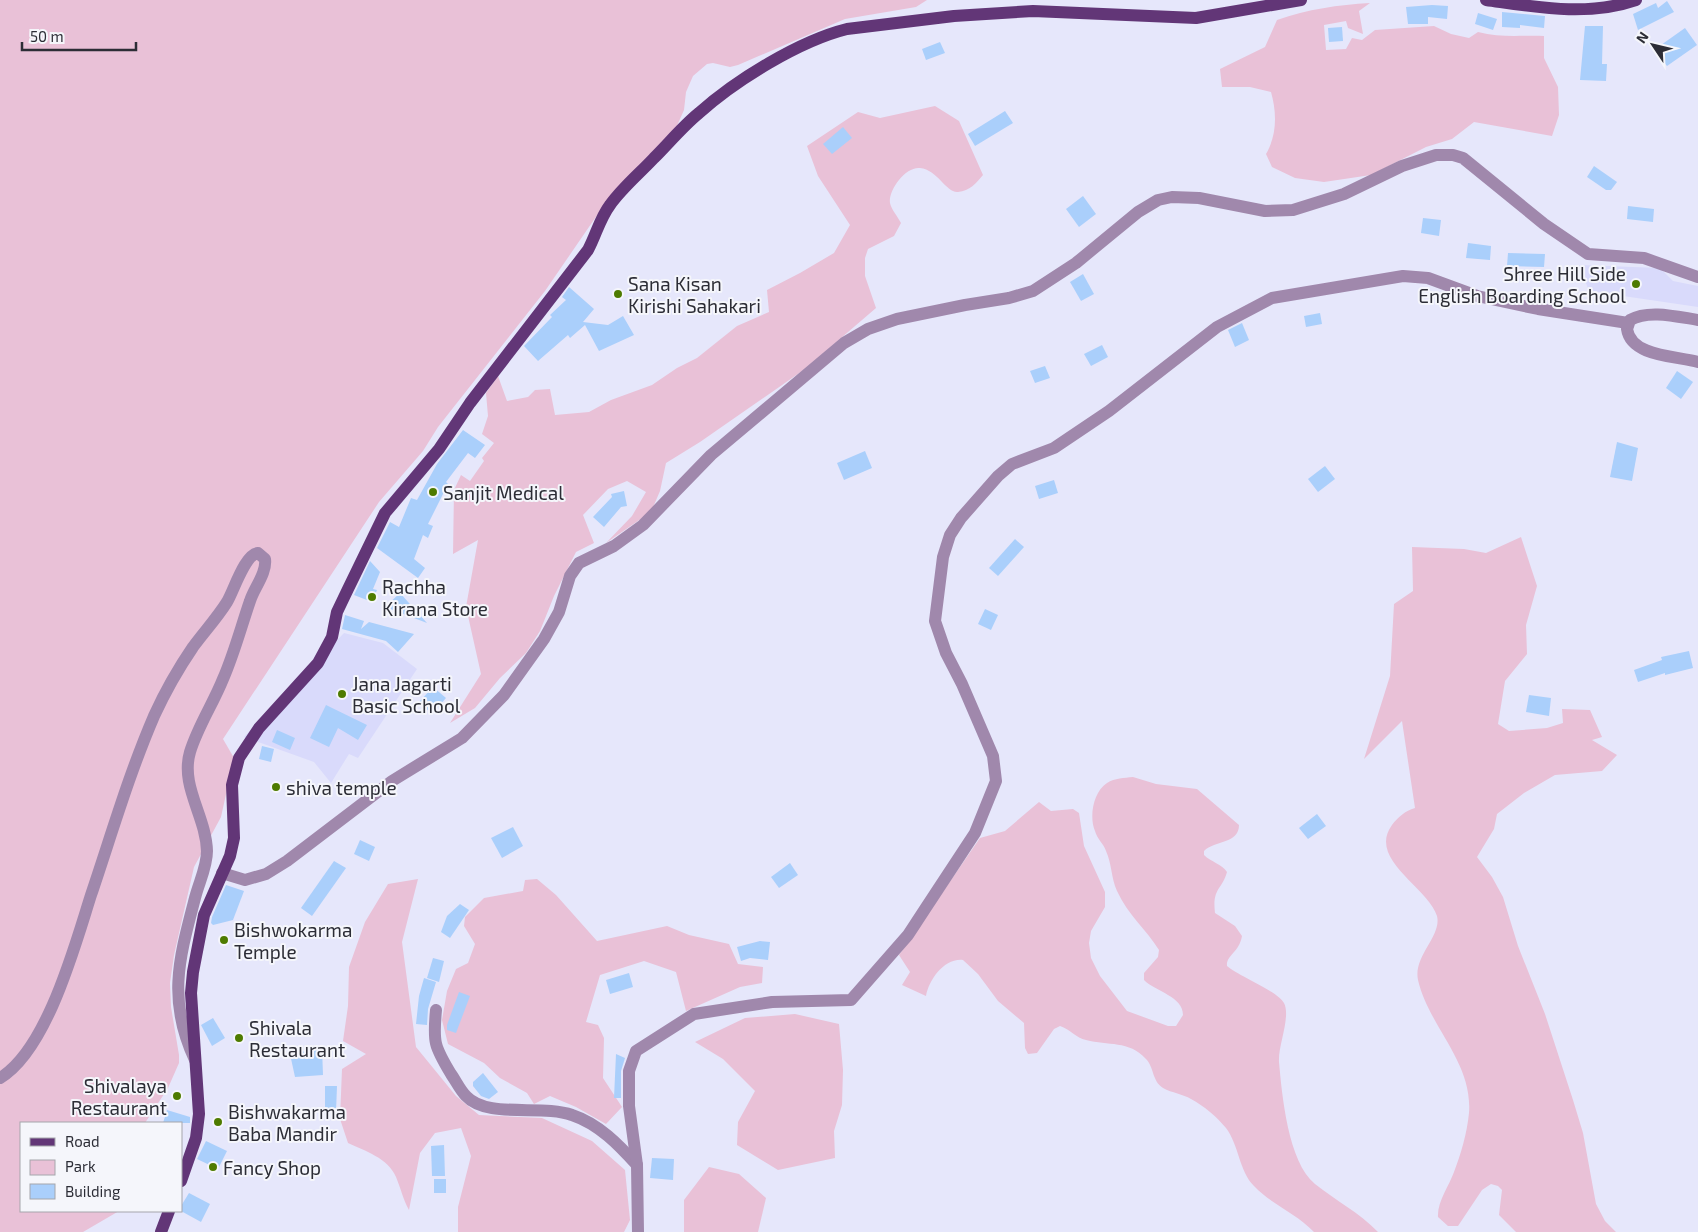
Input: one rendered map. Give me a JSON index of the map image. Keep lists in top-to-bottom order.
{
  "places": [
    "Shree Hill Side English Boarding School",
    "Sana Kisan Kirishi Sahakari",
    "Sanjit Medical",
    "Rachha Kirana Store",
    "Jana Jagarti Basic School",
    "shiva temple",
    "Bishwokarma Temple",
    "Shivala Restaurant",
    "Shivalaya Restaurant",
    "Bishwakarma Baba Mandir",
    "Fancy Shop"
  ],
  "legend": ["Road", "Park", "Building"],
  "scale_bar": "50 m",
  "north": "top left"
}
